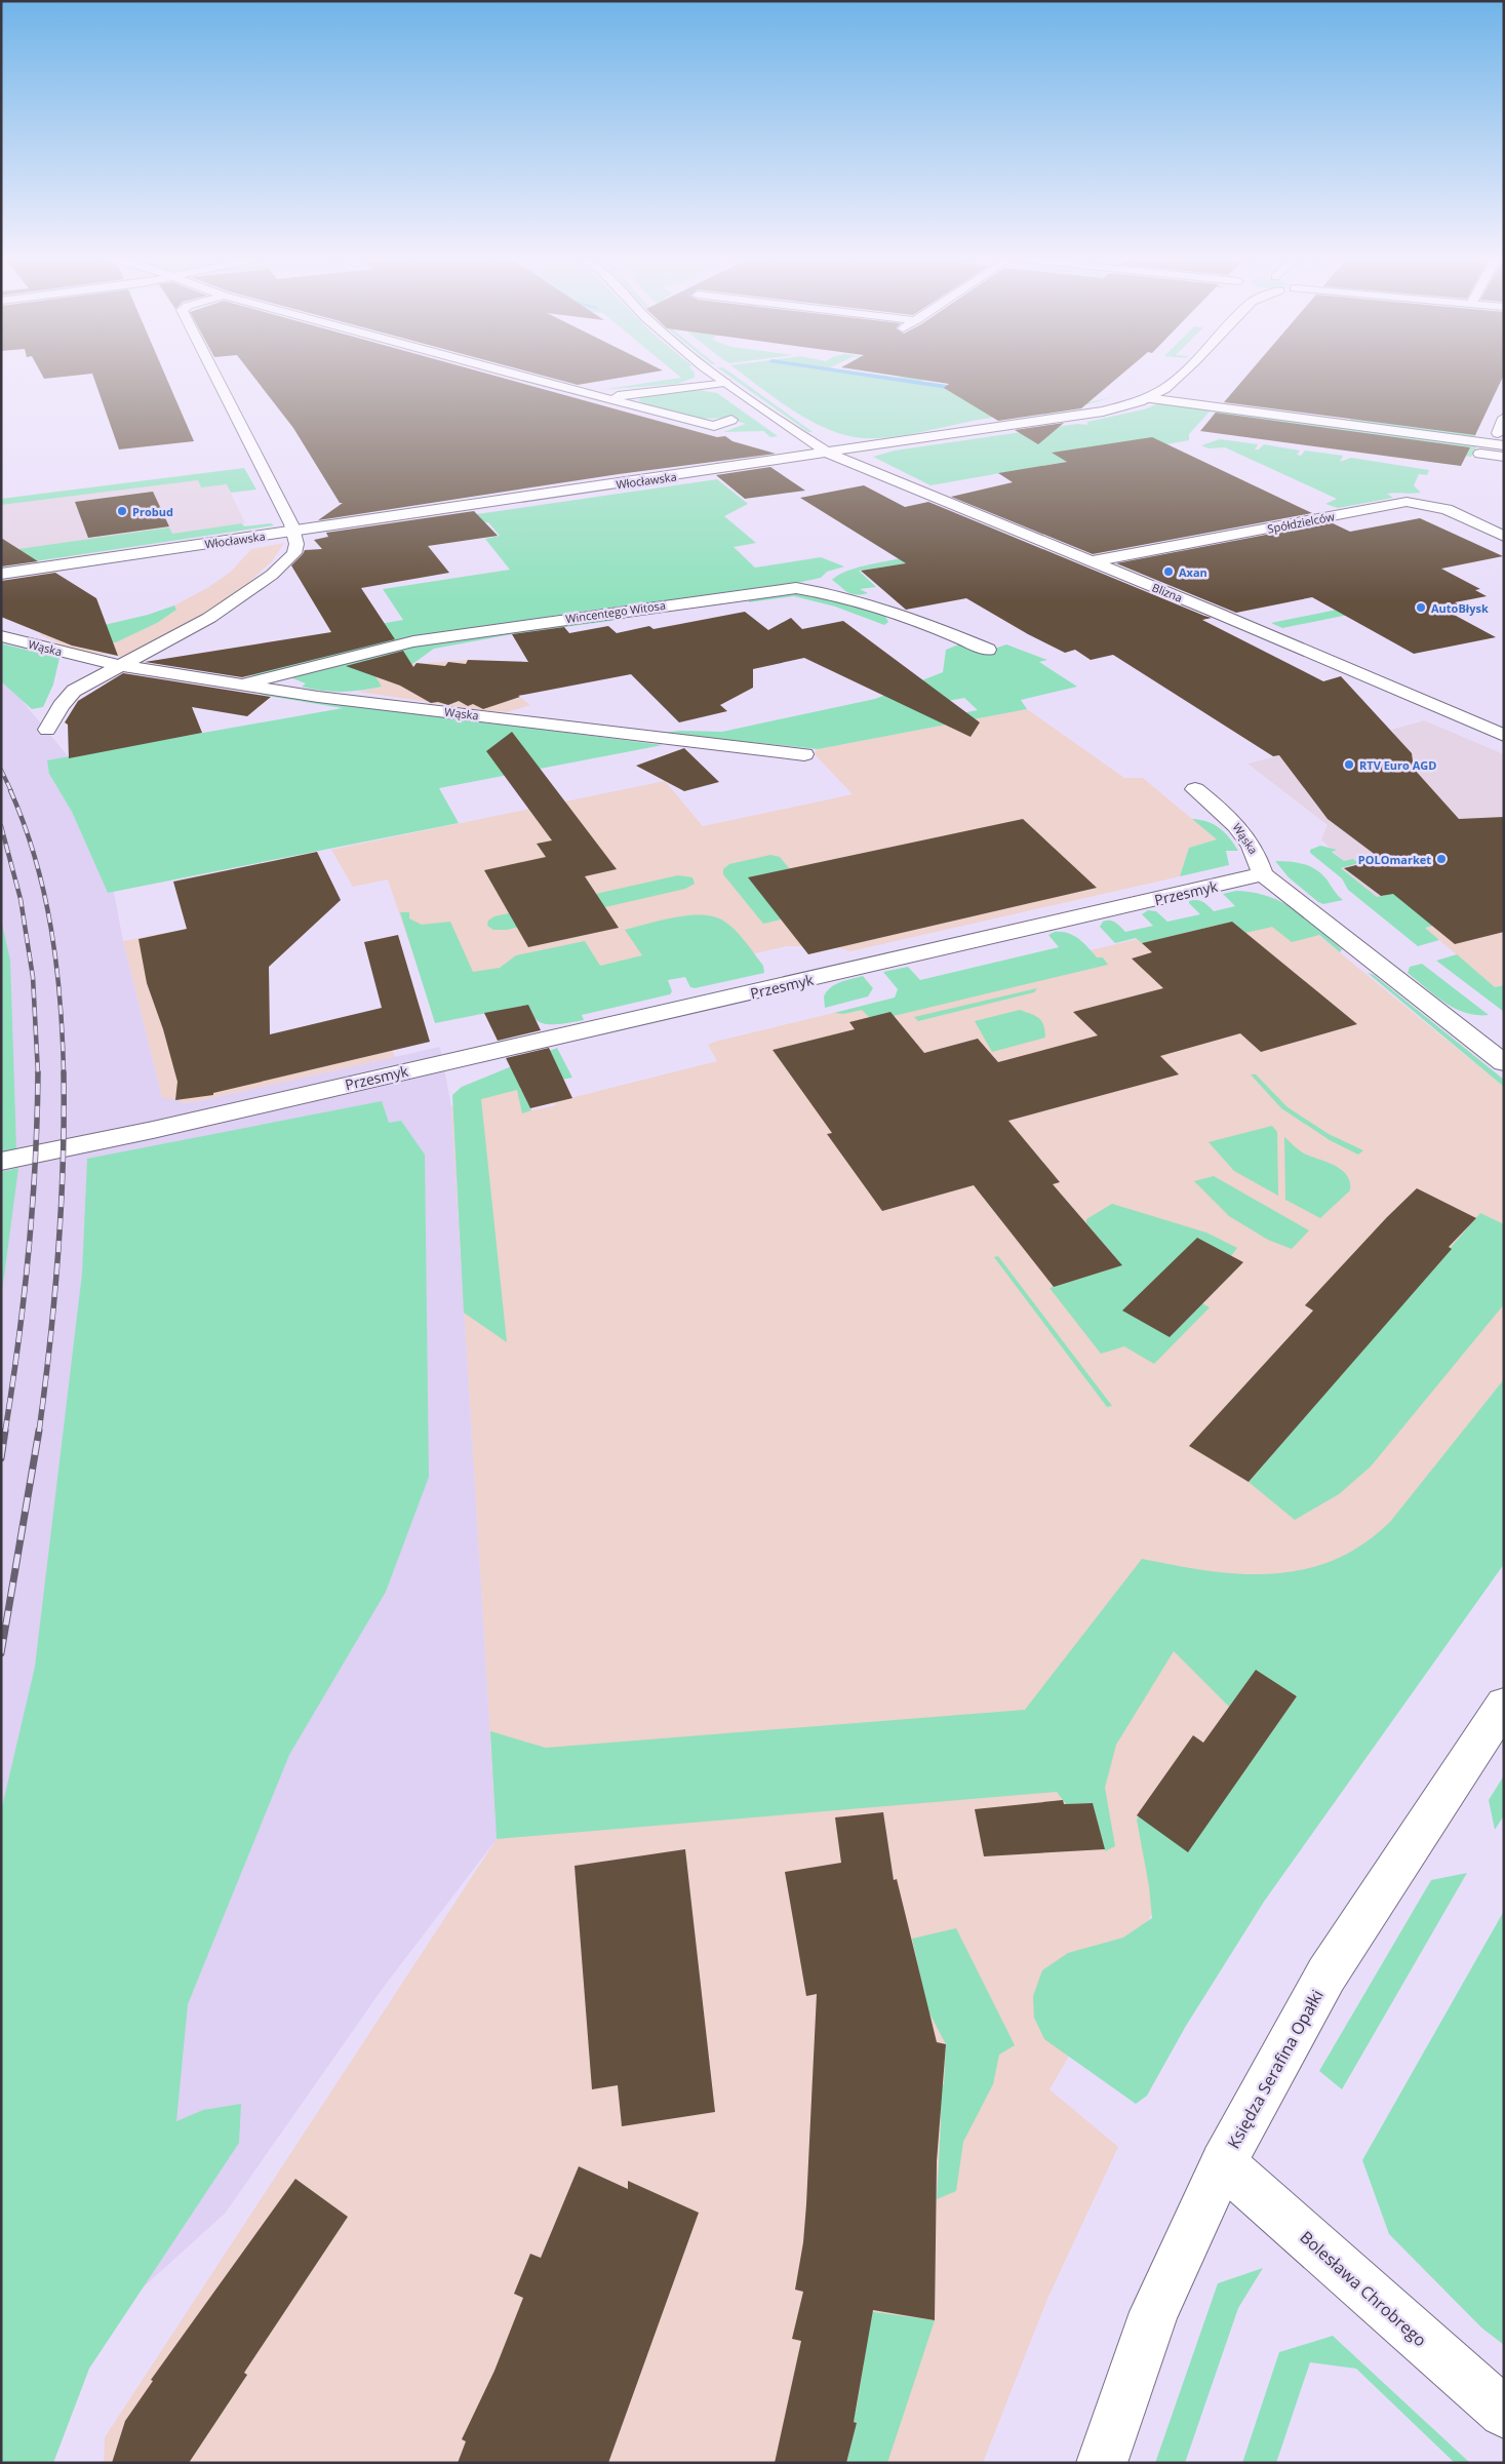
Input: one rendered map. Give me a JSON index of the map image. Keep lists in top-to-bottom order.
{
  "streets": {
    "street": [
      "Włocławska",
      "Spółdzielców",
      "Blizna",
      "Wincentego Witosa",
      "Wąska",
      "Przesmyk",
      "Księdza Serafina Opałki",
      "Bolesława Chrobrego"
    ]
  },
  "crossings": [
    ["Włocławska", "Blizna"],
    ["Spółdzielców", "Blizna"],
    ["Wincentego Witosa", "Wąska"],
    ["Wąska", "Przesmyk"],
    ["Księdza Serafina Opałki", "Bolesława Chrobrego"]
  ],
  "places": [
    "Probud",
    "Axan",
    "AutoBłysk",
    "RTV Euro AGD",
    "POLOmarket"
  ]
}
